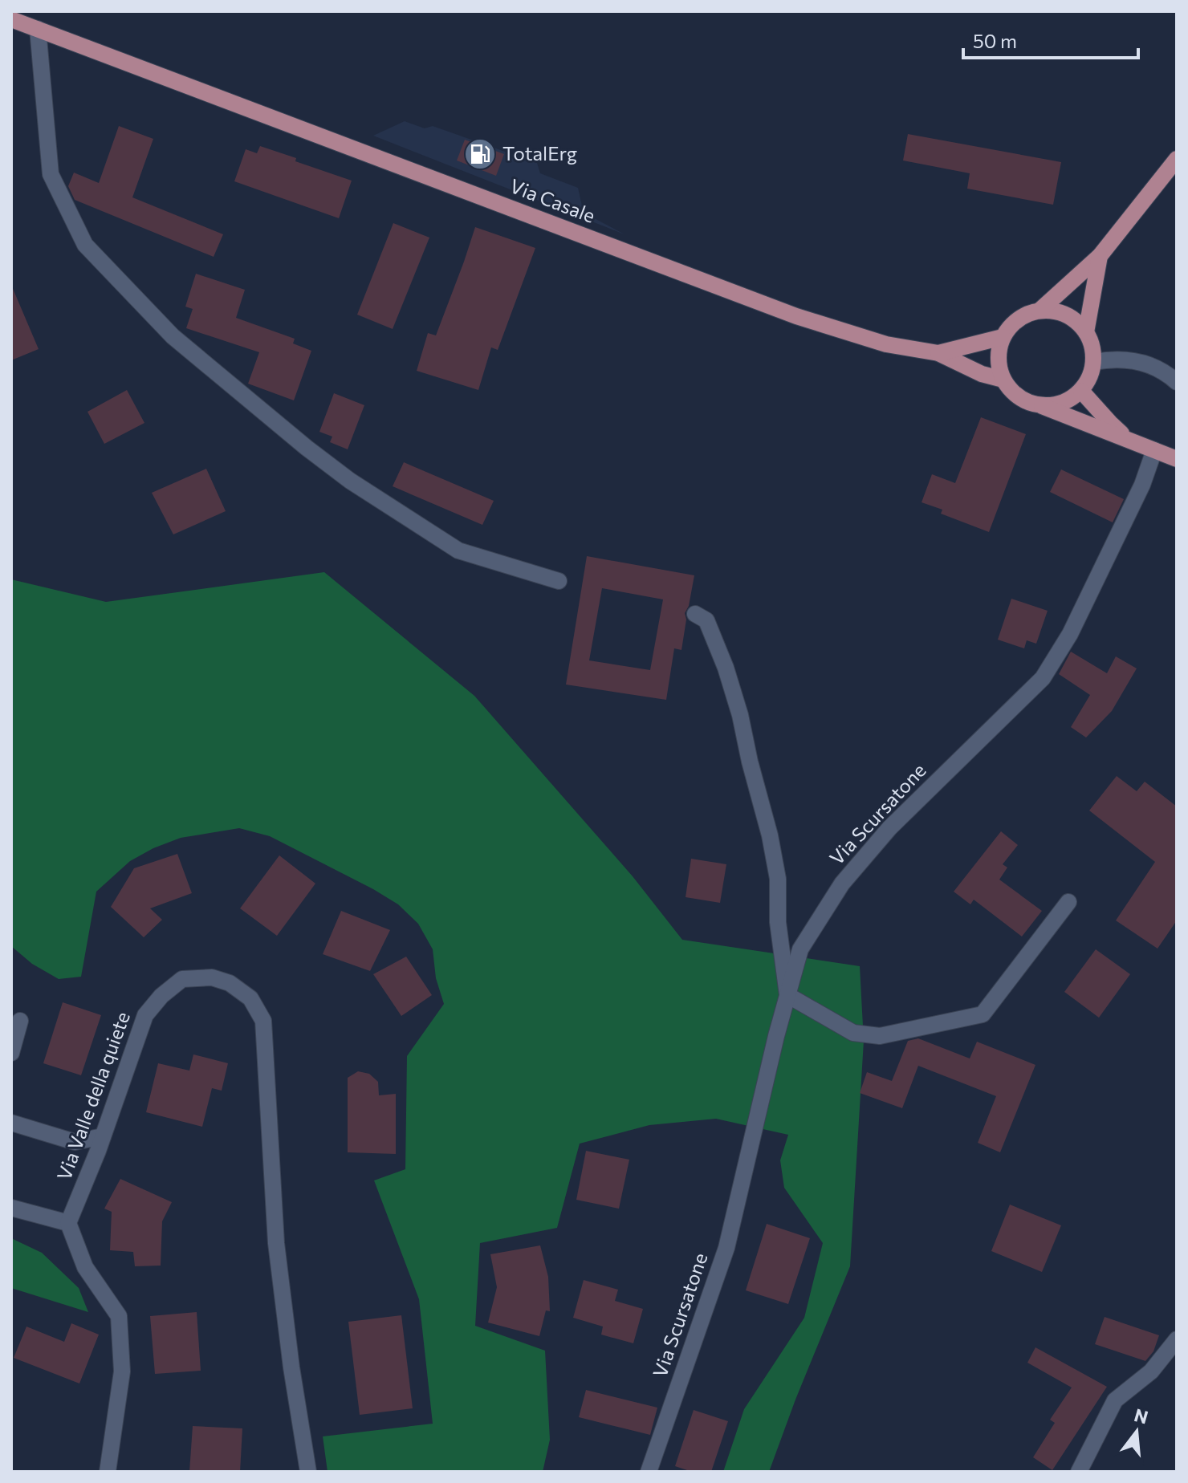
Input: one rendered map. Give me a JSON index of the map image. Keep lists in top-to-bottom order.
{
  "streets": {
    "main road": ["Via Casale"],
    "street": ["Via Scursatone", "Via Valle della quiete"]
  },
  "places": {
    "fuel station": ["TotalErg"]
  },
  "scale_bar": "50 m",
  "north": "top"
}
